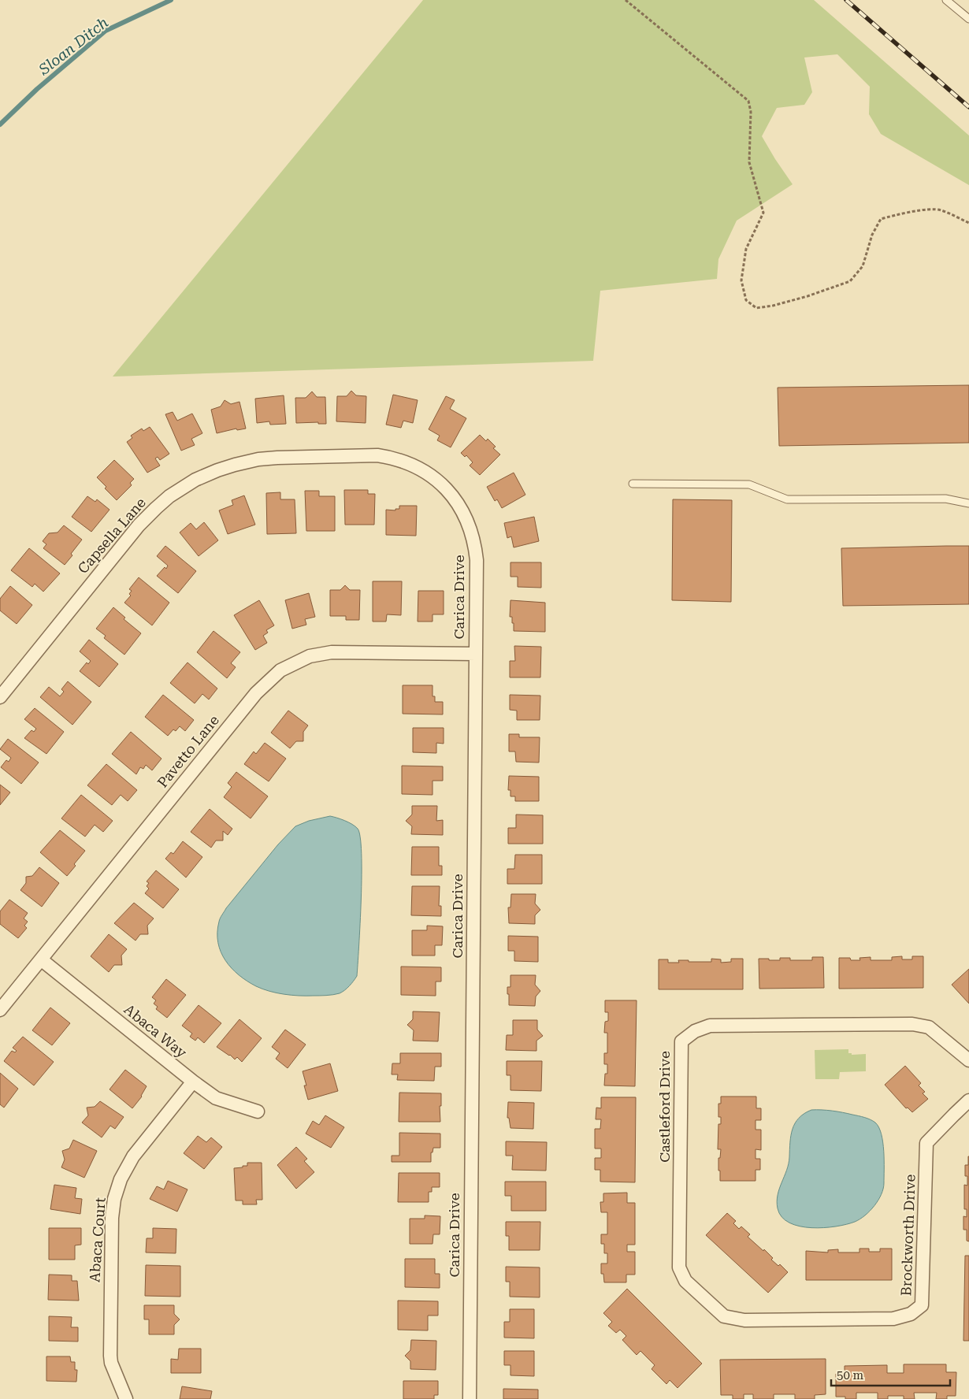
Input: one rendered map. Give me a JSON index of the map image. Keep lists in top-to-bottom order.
{
  "streets": {
    "street": [
      "Capsella Lane",
      "Carica Drive",
      "Pavetto Lane",
      "Abaca Way",
      "Castleford Drive",
      "Brockworth Drive",
      "Abaca Court"
    ]
  },
  "crossings": [
    ["Capsella Lane", "Carica Drive"],
    ["Carica Drive", "Pavetto Lane"],
    ["Pavetto Lane", "Abaca Way"],
    ["Abaca Way", "Abaca Court"],
    ["Castleford Drive", "Brockworth Drive"]
  ],
  "water": ["Sloan Ditch"],
  "scale_bar": "50 m"
}
